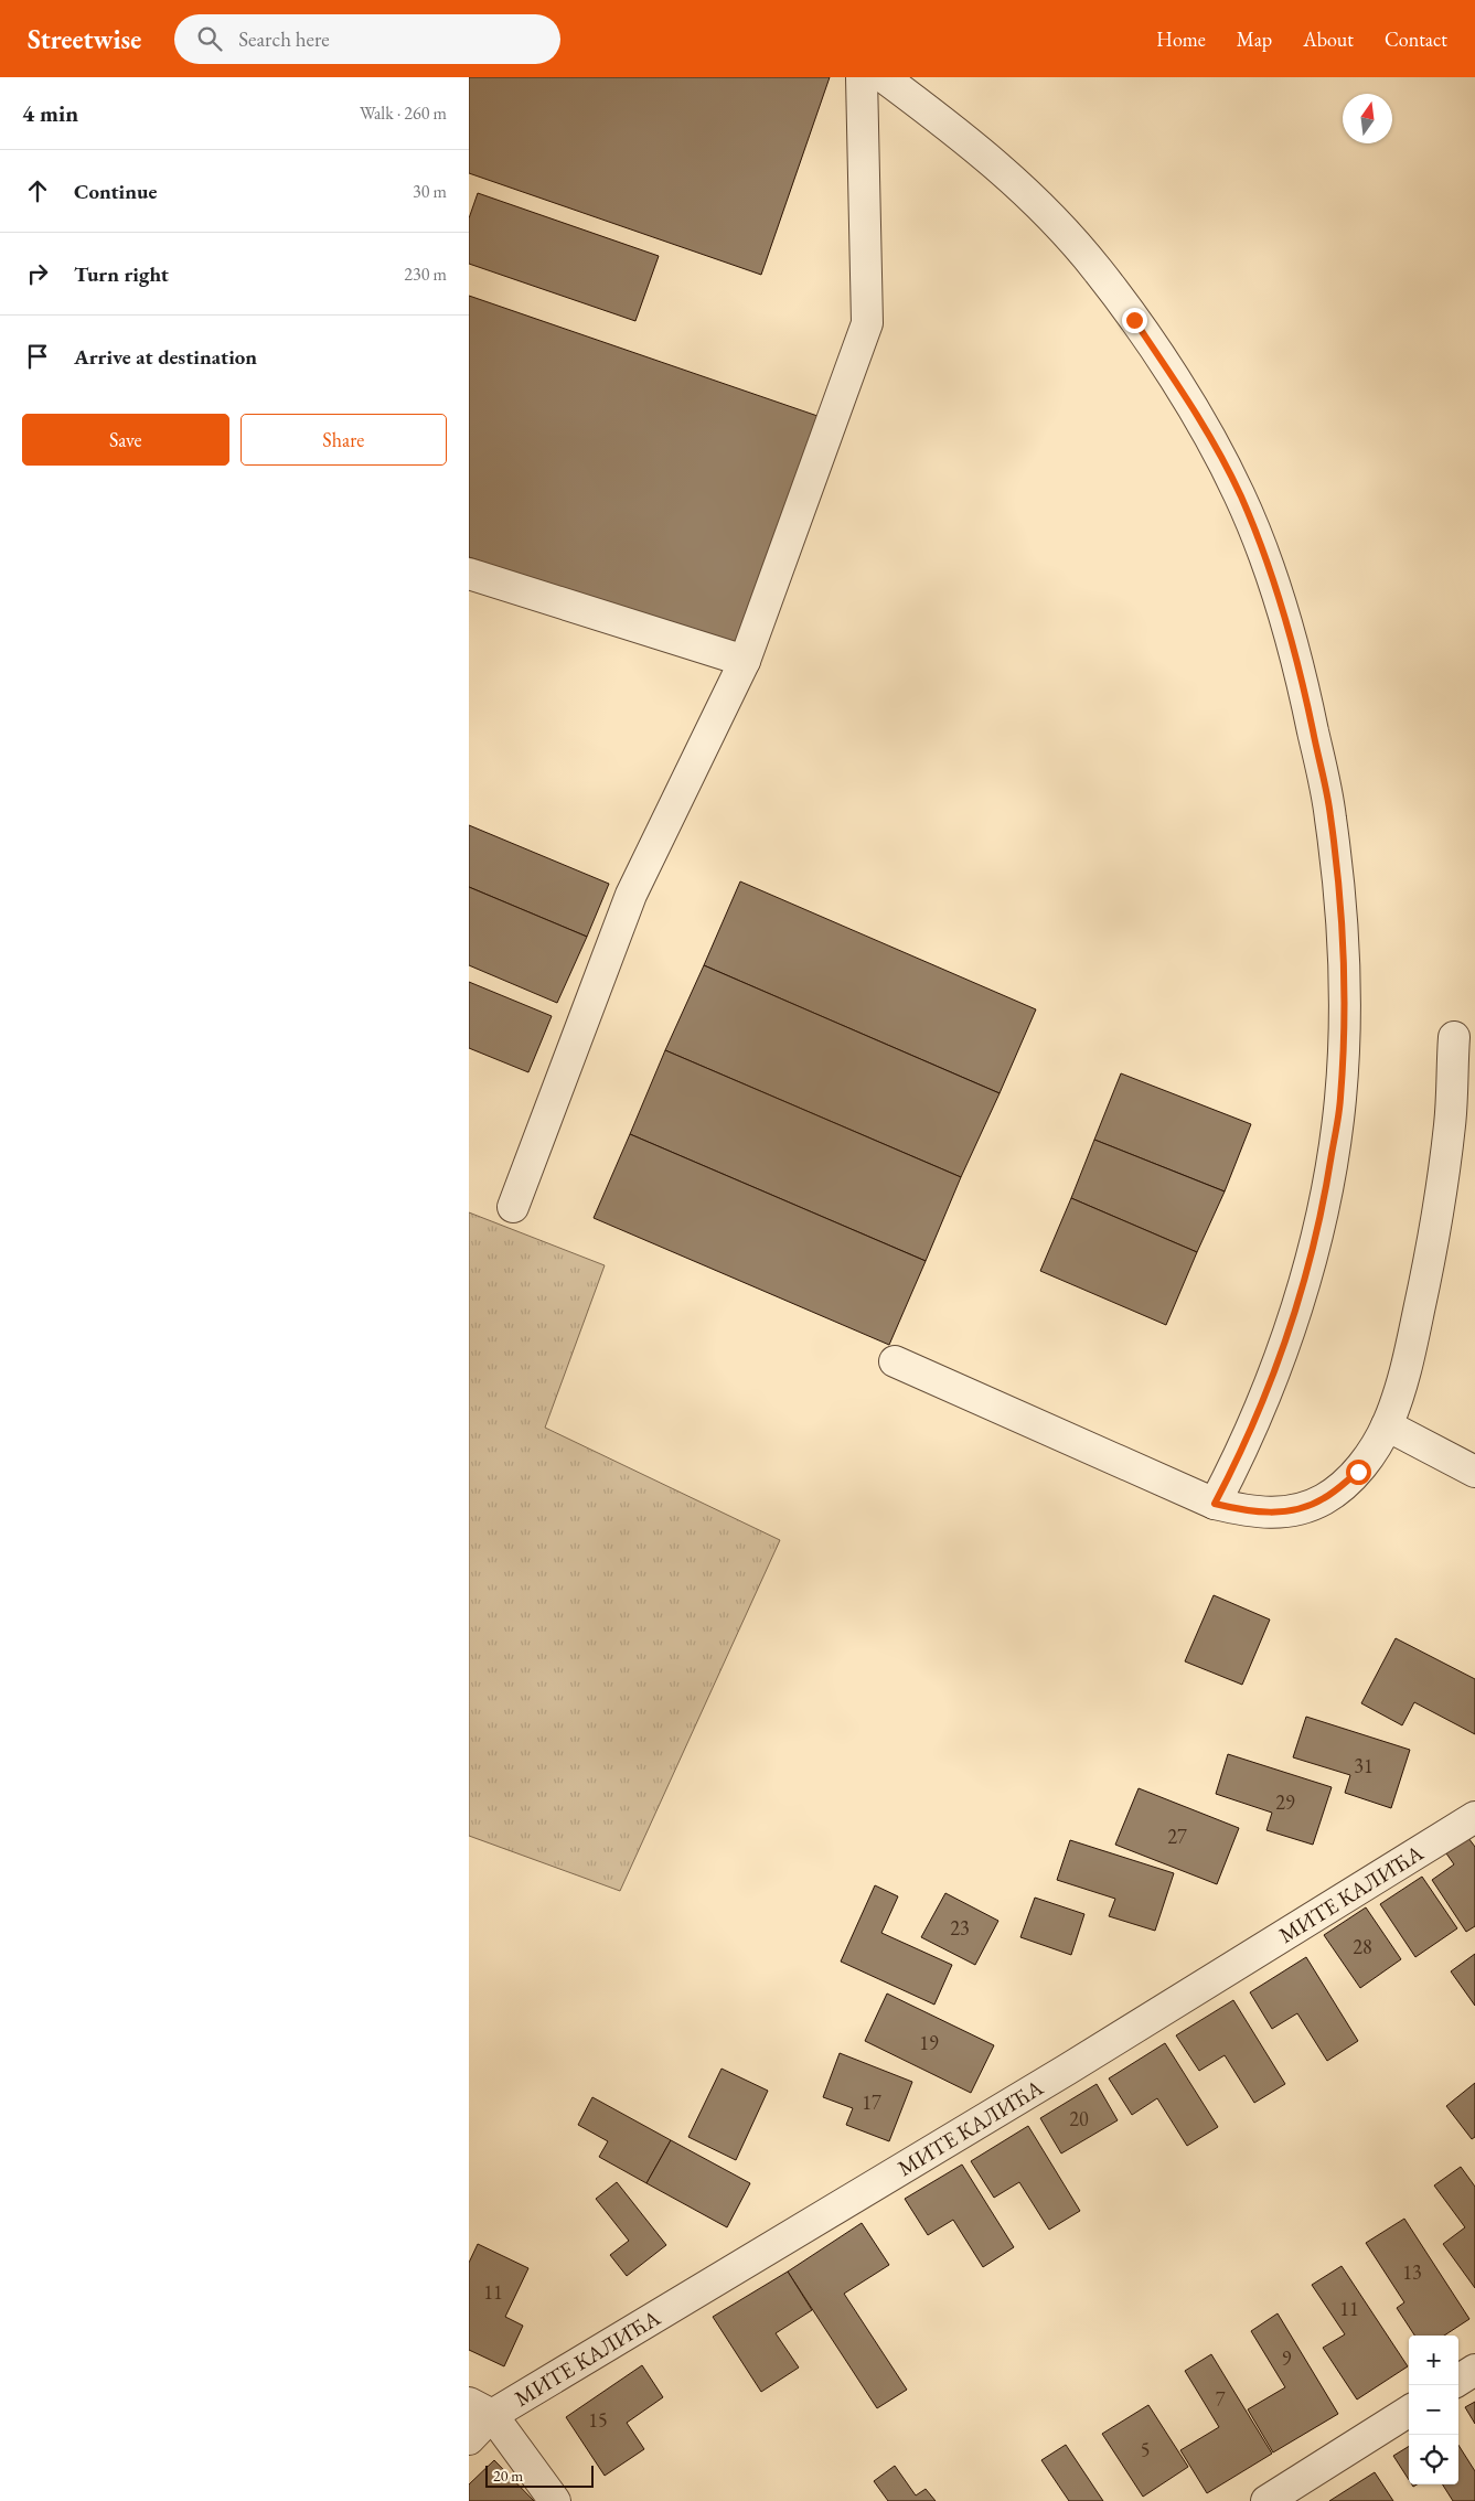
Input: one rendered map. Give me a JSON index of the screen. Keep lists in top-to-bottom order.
{
  "streets": {
    "street": ["МИТЕ КАЛИЋА"]
  },
  "house_numbers": [
    "31",
    "29",
    "27",
    "23",
    "28",
    "19",
    "17",
    "20",
    "13",
    "11",
    "11",
    "9",
    "7",
    "15",
    "5"
  ],
  "scale_bar": "20 m",
  "north": "top",
  "page": {
    "header": "Streetwise",
    "search": "Search here",
    "nav": [
      "Home",
      "Map",
      "About",
      "Contact"
    ],
    "heading": ["4 min", "Walk · 260 m"],
    "list": [
      ["Continue", "30 m"],
      ["Turn right", "230 m"],
      "Arrive at destination"
    ],
    "buttons": ["Save", "Share"],
    "map_buttons": ["+", "−"],
    "scale": "20 m"
  }
}
